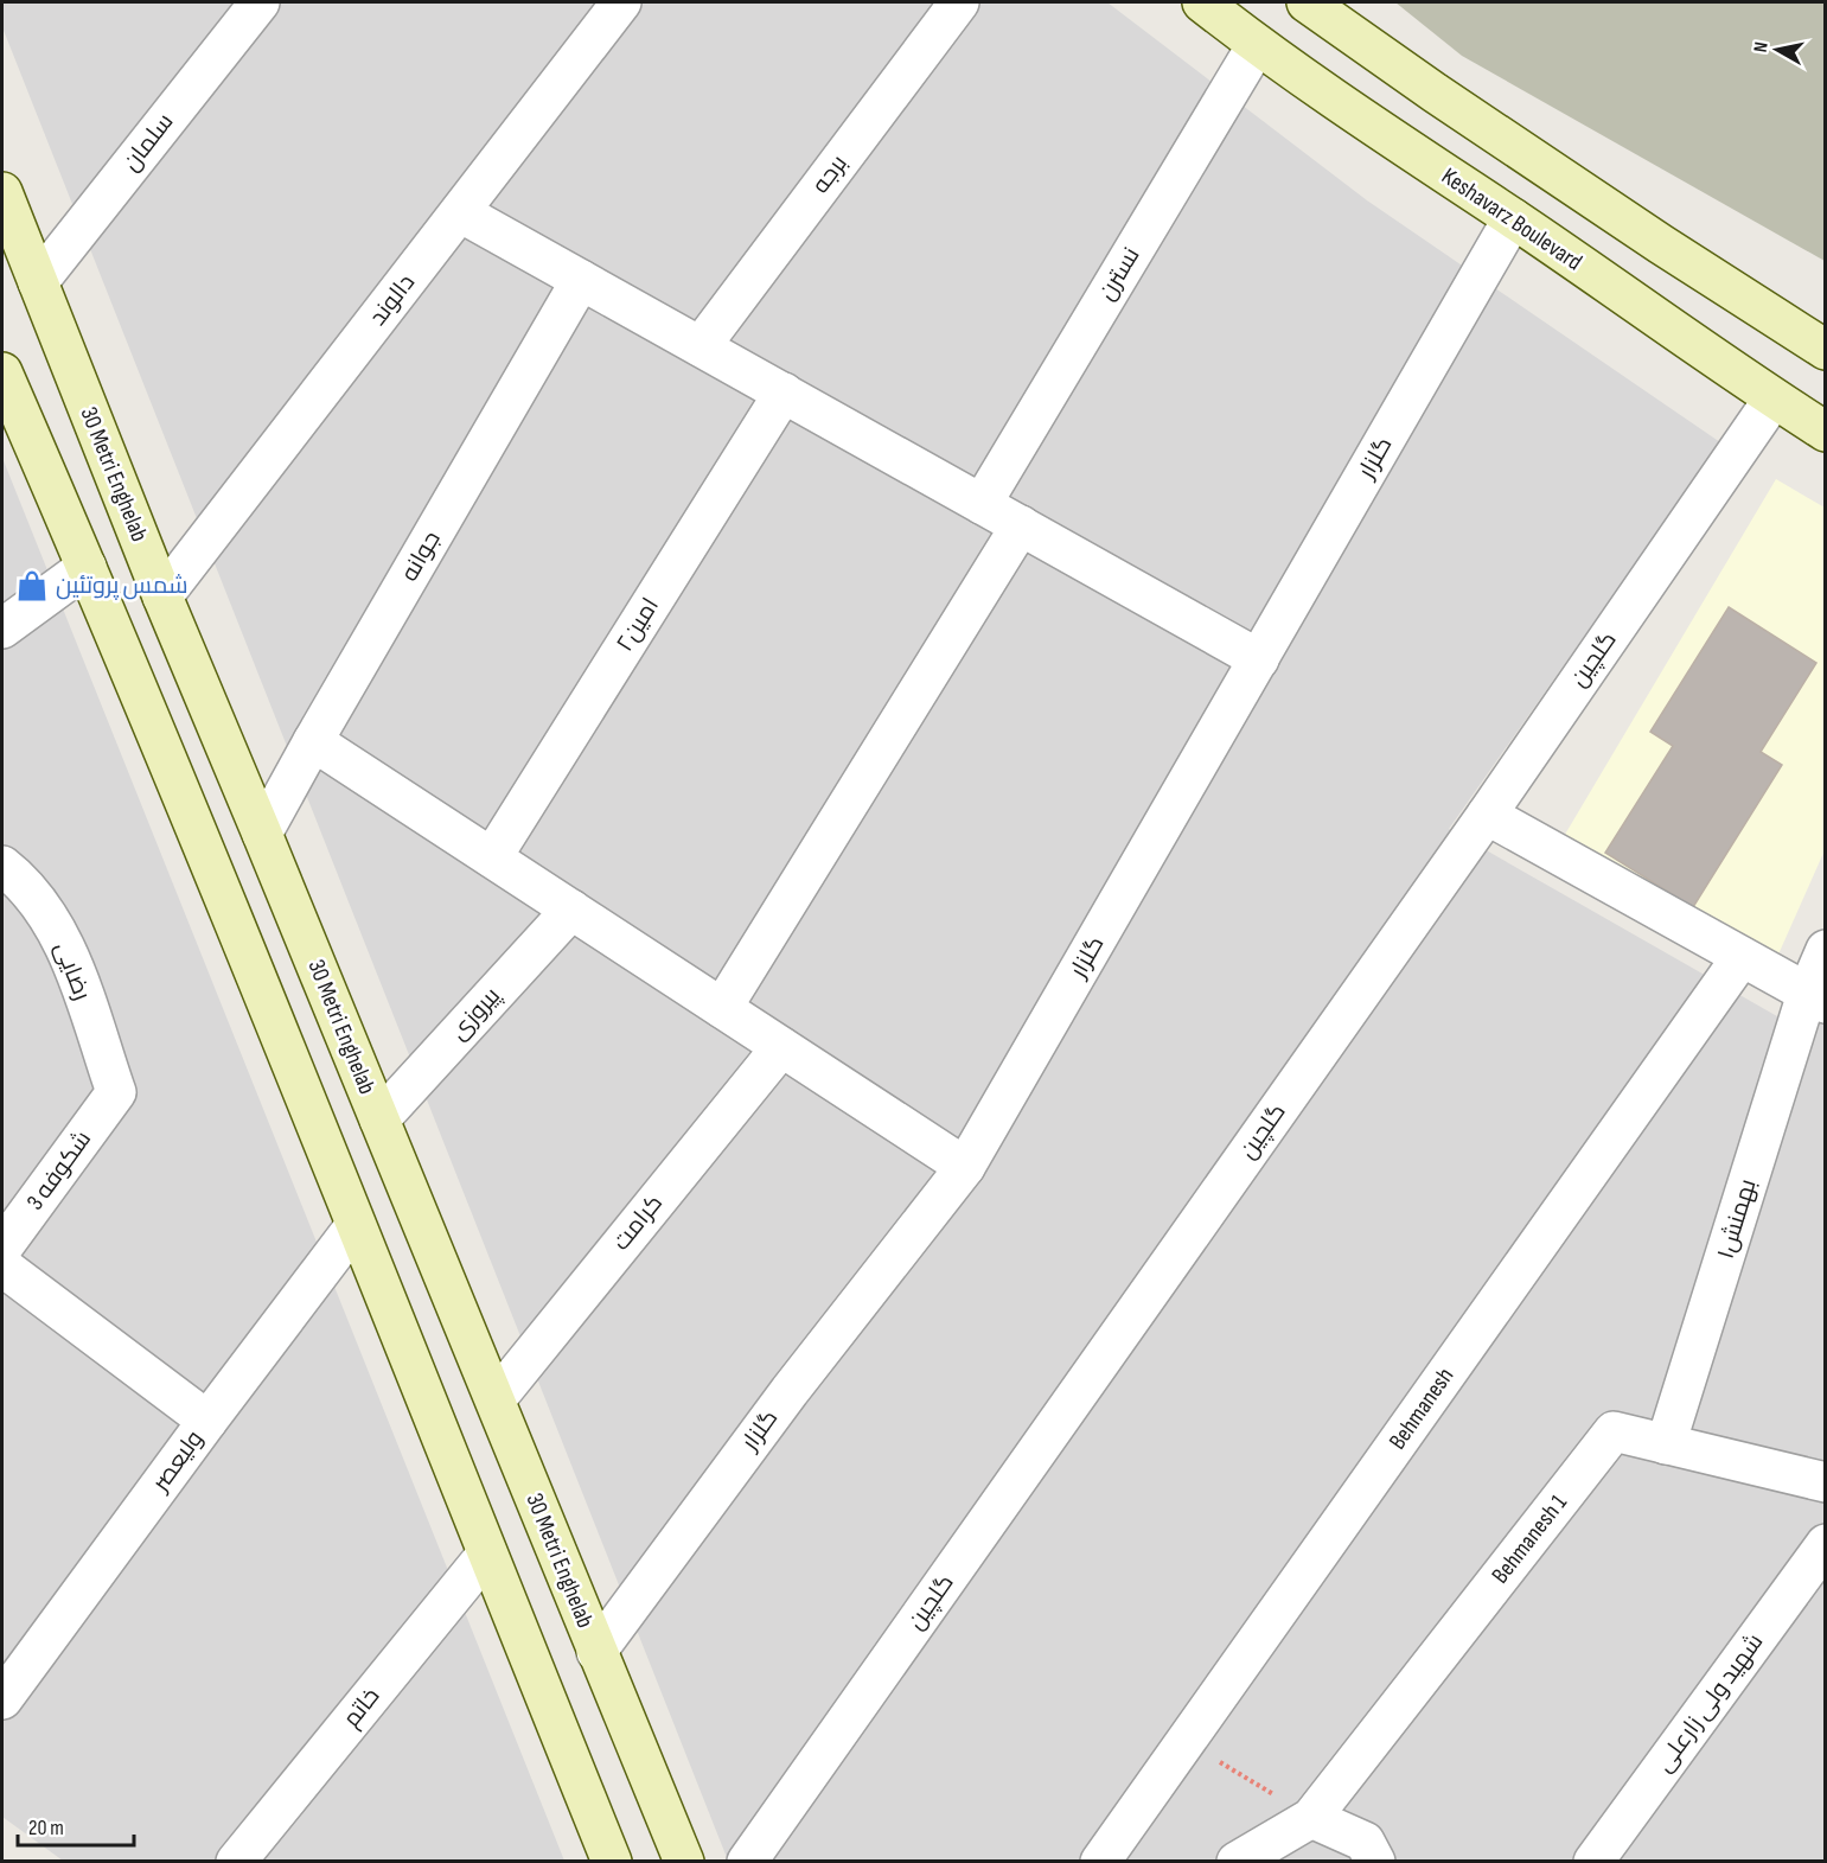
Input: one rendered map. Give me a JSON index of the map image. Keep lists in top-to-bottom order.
{
  "streets": {
    "main road": ["Keshavarz Boulevard", "30 Metri Enghelab"],
    "street": [
      "سلمان",
      "برجه",
      "نسترن",
      "دالوند",
      "گلزار",
      "جوانه",
      "امین۲",
      "گلچین",
      "رضایی",
      "پیروزی",
      "شکوفه 3",
      "بهمنش۱",
      "کرامت",
      "Behmanesh",
      "ولیعصر",
      "Behmanesh 1",
      "شهید ولی زارعلی",
      "خاتم"
    ]
  },
  "crossings": [
    ["سلمان", "30 Metri Enghelab"],
    ["Keshavarz Boulevard", "نسترن"],
    ["Keshavarz Boulevard", "گلزار"],
    ["Keshavarz Boulevard", "گلچین"],
    ["دالوند", "30 Metri Enghelab"],
    ["گلزار", "30 Metri Enghelab"],
    ["30 Metri Enghelab", "جوانه"],
    ["30 Metri Enghelab", "پیروزی"],
    ["30 Metri Enghelab", "کرامت"],
    ["رضایی", "شکوفه 3"],
    ["بهمنش۱", "Behmanesh 1"]
  ],
  "places": {
    "shop": ["شمس پروتئین"]
  },
  "scale_bar": "20 m",
  "north": "left"
}
